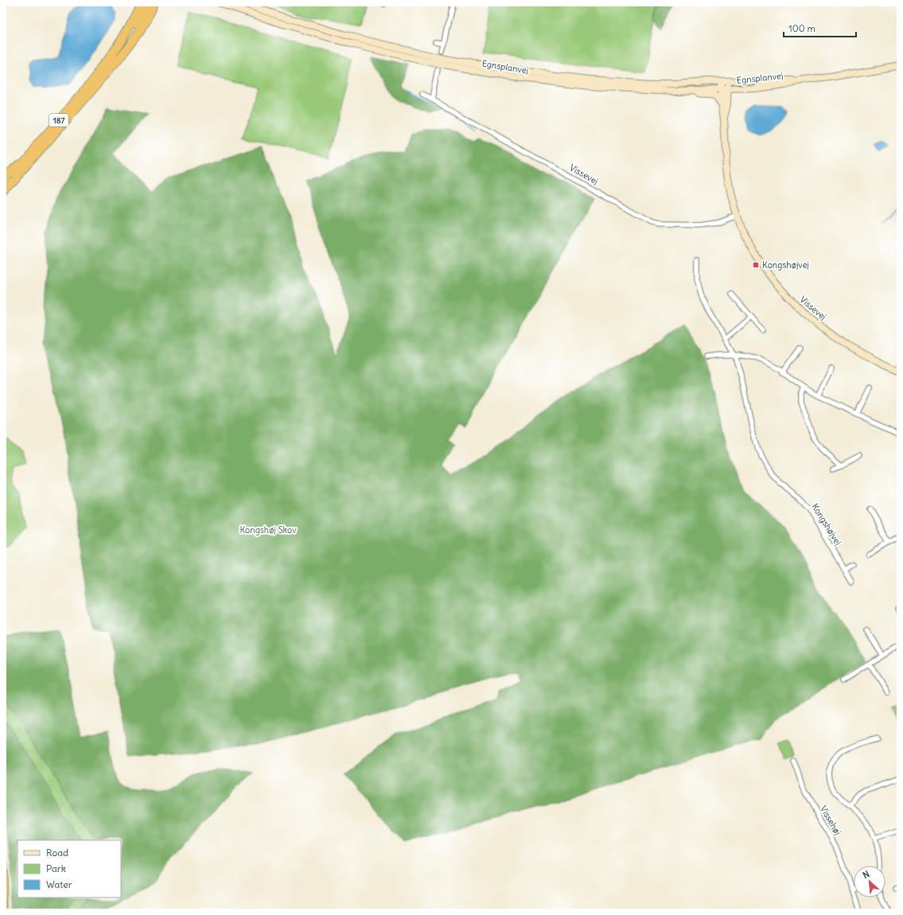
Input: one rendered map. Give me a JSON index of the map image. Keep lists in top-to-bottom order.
{
  "streets": {
    "highway": ["187"],
    "main road": ["Egnsplanvej", "Vissevej"],
    "street": ["Kongshøjvej", "Vissehøj"]
  },
  "crossings": [
    ["Egnsplanvej", "Vissevej"]
  ],
  "parks": ["Kongshøj Skov"],
  "places": {
    "transit": ["Kongshøjvej"]
  },
  "legend": ["Road", "Park", "Water"],
  "scale_bar": "100 m",
  "north": "top left"
}
